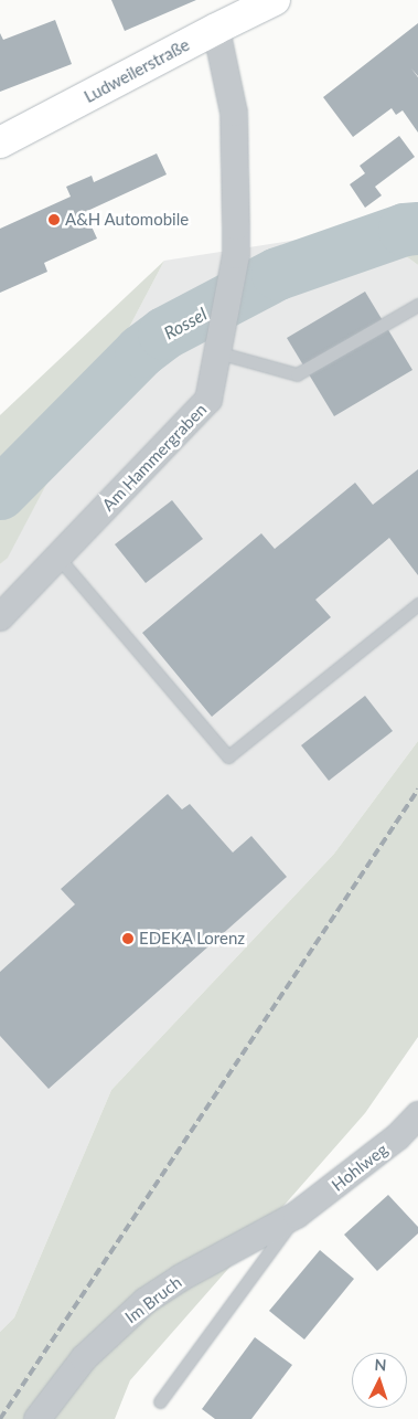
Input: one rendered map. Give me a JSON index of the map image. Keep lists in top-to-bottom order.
{
  "streets": {
    "main road": ["Ludweilerstraße"],
    "street": ["Am Hammergraben", "Hohlweg", "Im Bruch"]
  },
  "crossings": [
    ["Ludweilerstraße", "Am Hammergraben"],
    ["Hohlweg", "Im Bruch"]
  ],
  "water": ["Rossel"],
  "places": ["A&H Automobile", "EDEKA Lorenz"],
  "north": "top"
}
